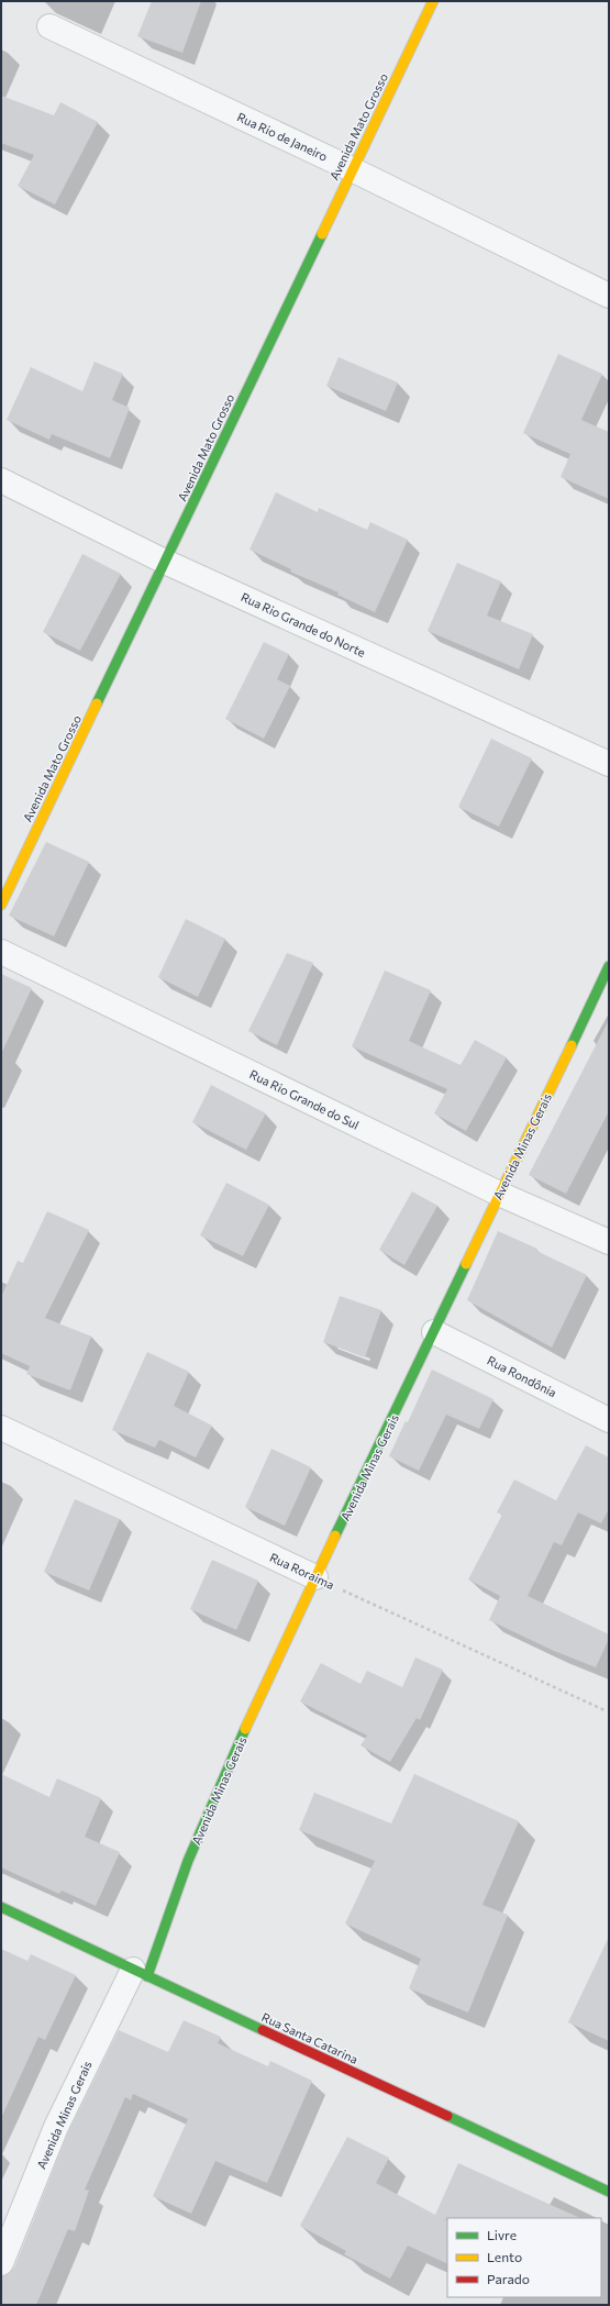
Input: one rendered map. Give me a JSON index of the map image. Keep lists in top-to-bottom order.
{
  "streets": {
    "street": [
      "Avenida Mato Grosso",
      "Rua Rio de Janeiro",
      "Rua Rio Grande do Norte",
      "Rua Rio Grande do Sul",
      "Avenida Minas Gerais",
      "Rua Rondônia",
      "Rua Roraima",
      "Rua Santa Catarina"
    ]
  },
  "crossings": [
    ["Avenida Mato Grosso", "Rua Rio de Janeiro"],
    ["Avenida Mato Grosso", "Rua Rio Grande do Norte"],
    ["Rua Rio Grande do Sul", "Avenida Minas Gerais"],
    ["Avenida Minas Gerais", "Rua Rondônia"],
    ["Avenida Minas Gerais", "Rua Roraima"],
    ["Avenida Minas Gerais", "Rua Santa Catarina"]
  ],
  "legend": ["Livre", "Lento", "Parado"]
}
